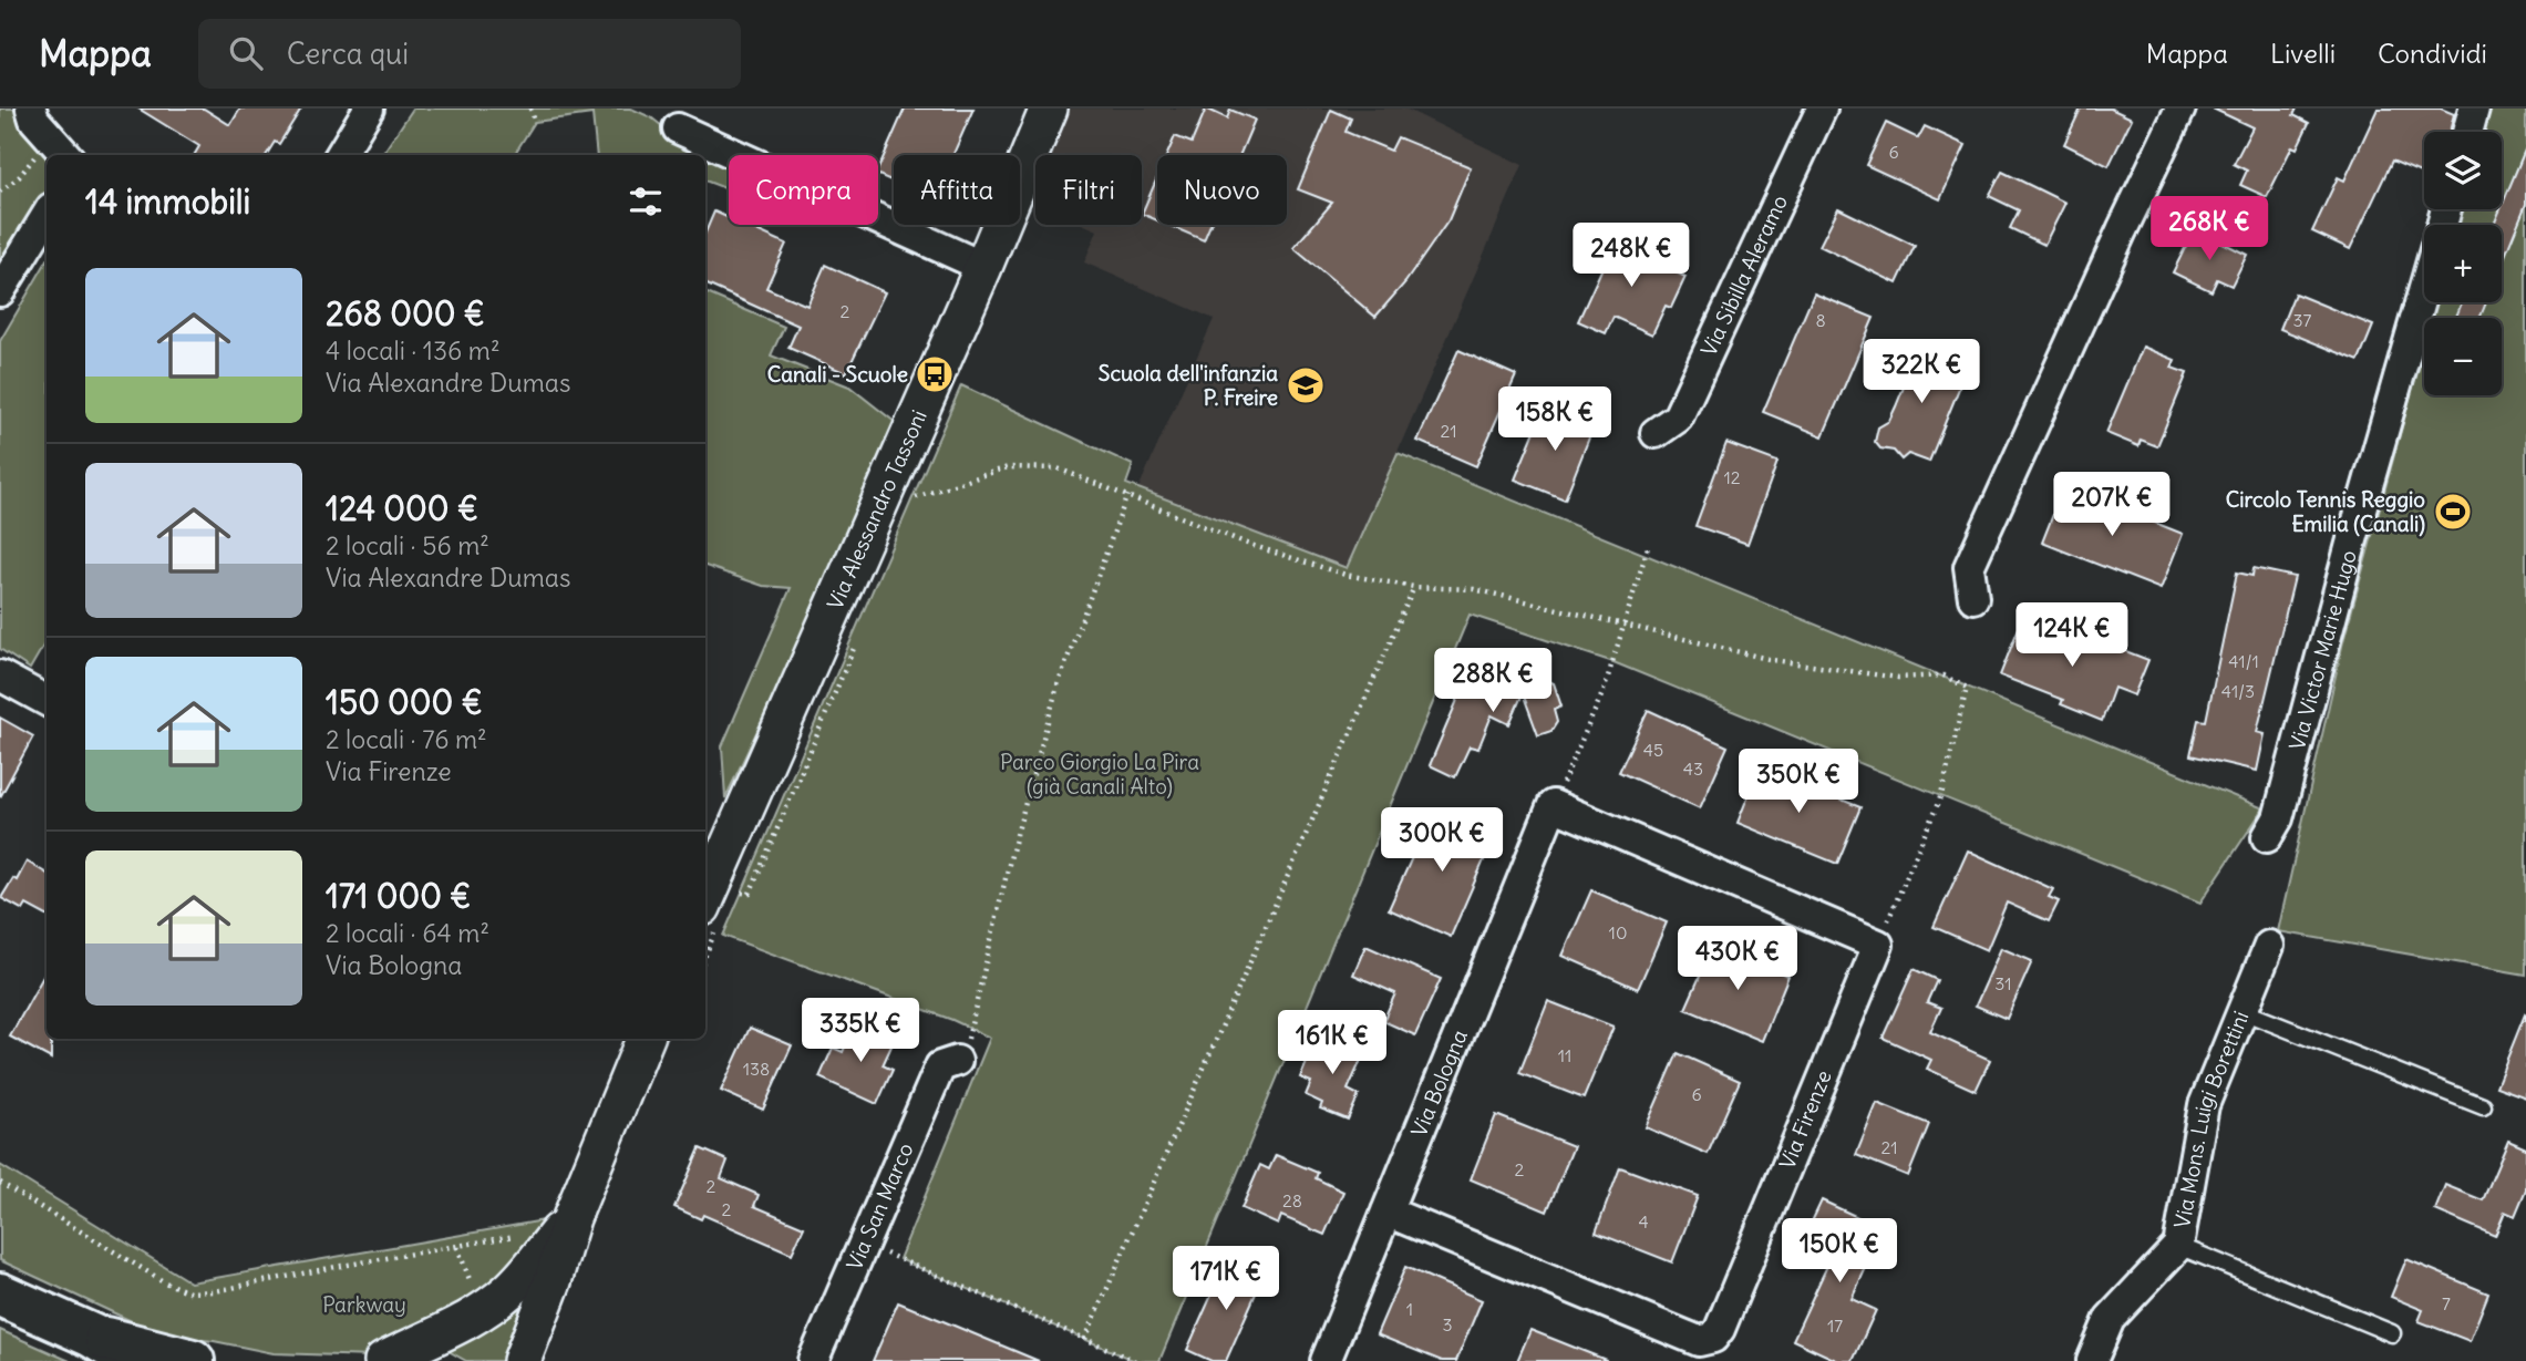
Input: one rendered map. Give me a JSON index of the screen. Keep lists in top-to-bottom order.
{
  "streets": {
    "street": [
      "Via Sibilla Aleramo",
      "Via Alessandro Tassoni",
      "Via Victor Marie Hugo",
      "Via Bologna",
      "Via Firenze",
      "Via Mons. Luigi Borettini",
      "Via San Marco"
    ]
  },
  "crossings": [
    ["Via Bologna", "Via Firenze"]
  ],
  "parks": ["Parco Giorgio La Pira (già Canali Alto)", "Parkway"],
  "places": {
    "bus stop": ["Canali - Scuole"],
    "school or university": ["Scuola dell'infanzia P. Freire"],
    "sports": ["Circolo Tennis Reggio Emilia (Canali)"]
  },
  "house_numbers": [
    "6",
    "2",
    "8",
    "37",
    "21",
    "12",
    "41/1",
    "41/3",
    "45",
    "43",
    "10",
    "31",
    "11",
    "138",
    "6",
    "21",
    "2",
    "2",
    "28",
    "2",
    "4",
    "7",
    "1",
    "3",
    "17"
  ],
  "page": {
    "header": "Mappa",
    "search": "Cerca qui",
    "nav": ["Mappa", "Livelli", "Condividi"],
    "map_buttons": ["+", "−"],
    "chip": [
      "Compra",
      "Affitta",
      "Filtri",
      "Nuovo"
    ],
    "heading": "14 immobili",
    "price": [
      "268K €",
      "248K €",
      "322K €",
      "158K €",
      "207K €",
      "124K €",
      "288K €",
      "350K €",
      "300K €",
      "430K €",
      "335K €",
      "161K €",
      "150K €",
      "171K €"
    ],
    "list": [
      {
        "name": "268 000 €",
        "note": "4 locali · 136 m² · Via Alexandre Dumas"
      },
      {
        "name": "124 000 €",
        "note": "2 locali · 56 m² · Via Alexandre Dumas"
      },
      {
        "name": "150 000 €",
        "note": "2 locali · 76 m² · Via Firenze"
      },
      {
        "name": "171 000 €",
        "note": "2 locali · 64 m² · Via Bologna"
      }
    ]
  }
}
